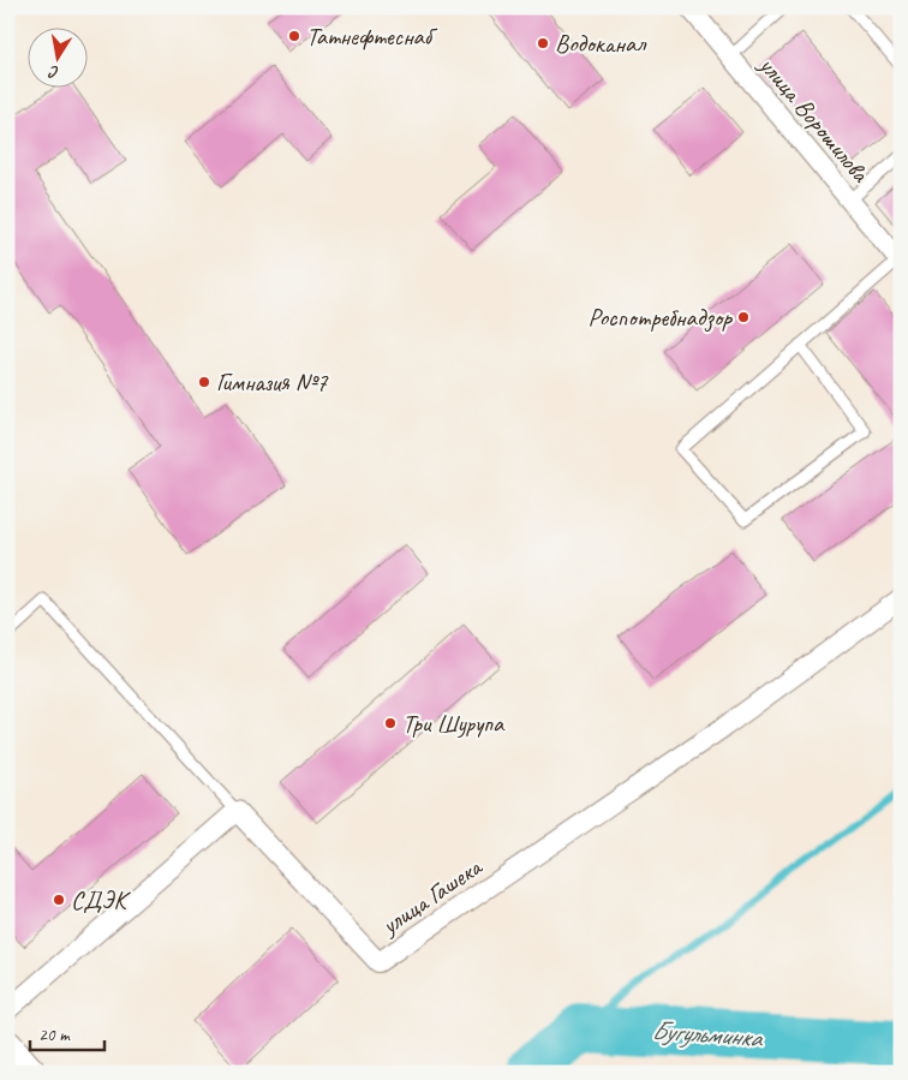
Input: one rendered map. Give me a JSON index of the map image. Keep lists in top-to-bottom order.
{
  "streets": {
    "street": ["улица Ворошилова", "улица Гашека"]
  },
  "water": ["Бугульминка"],
  "places": [
    "Татнефтеснаб",
    "Водоканал",
    "Роспотребнадзор",
    "Гимназия №7",
    "Три Шурупа",
    "СДЭК"
  ],
  "scale_bar": "20 m",
  "north": "bottom"
}
